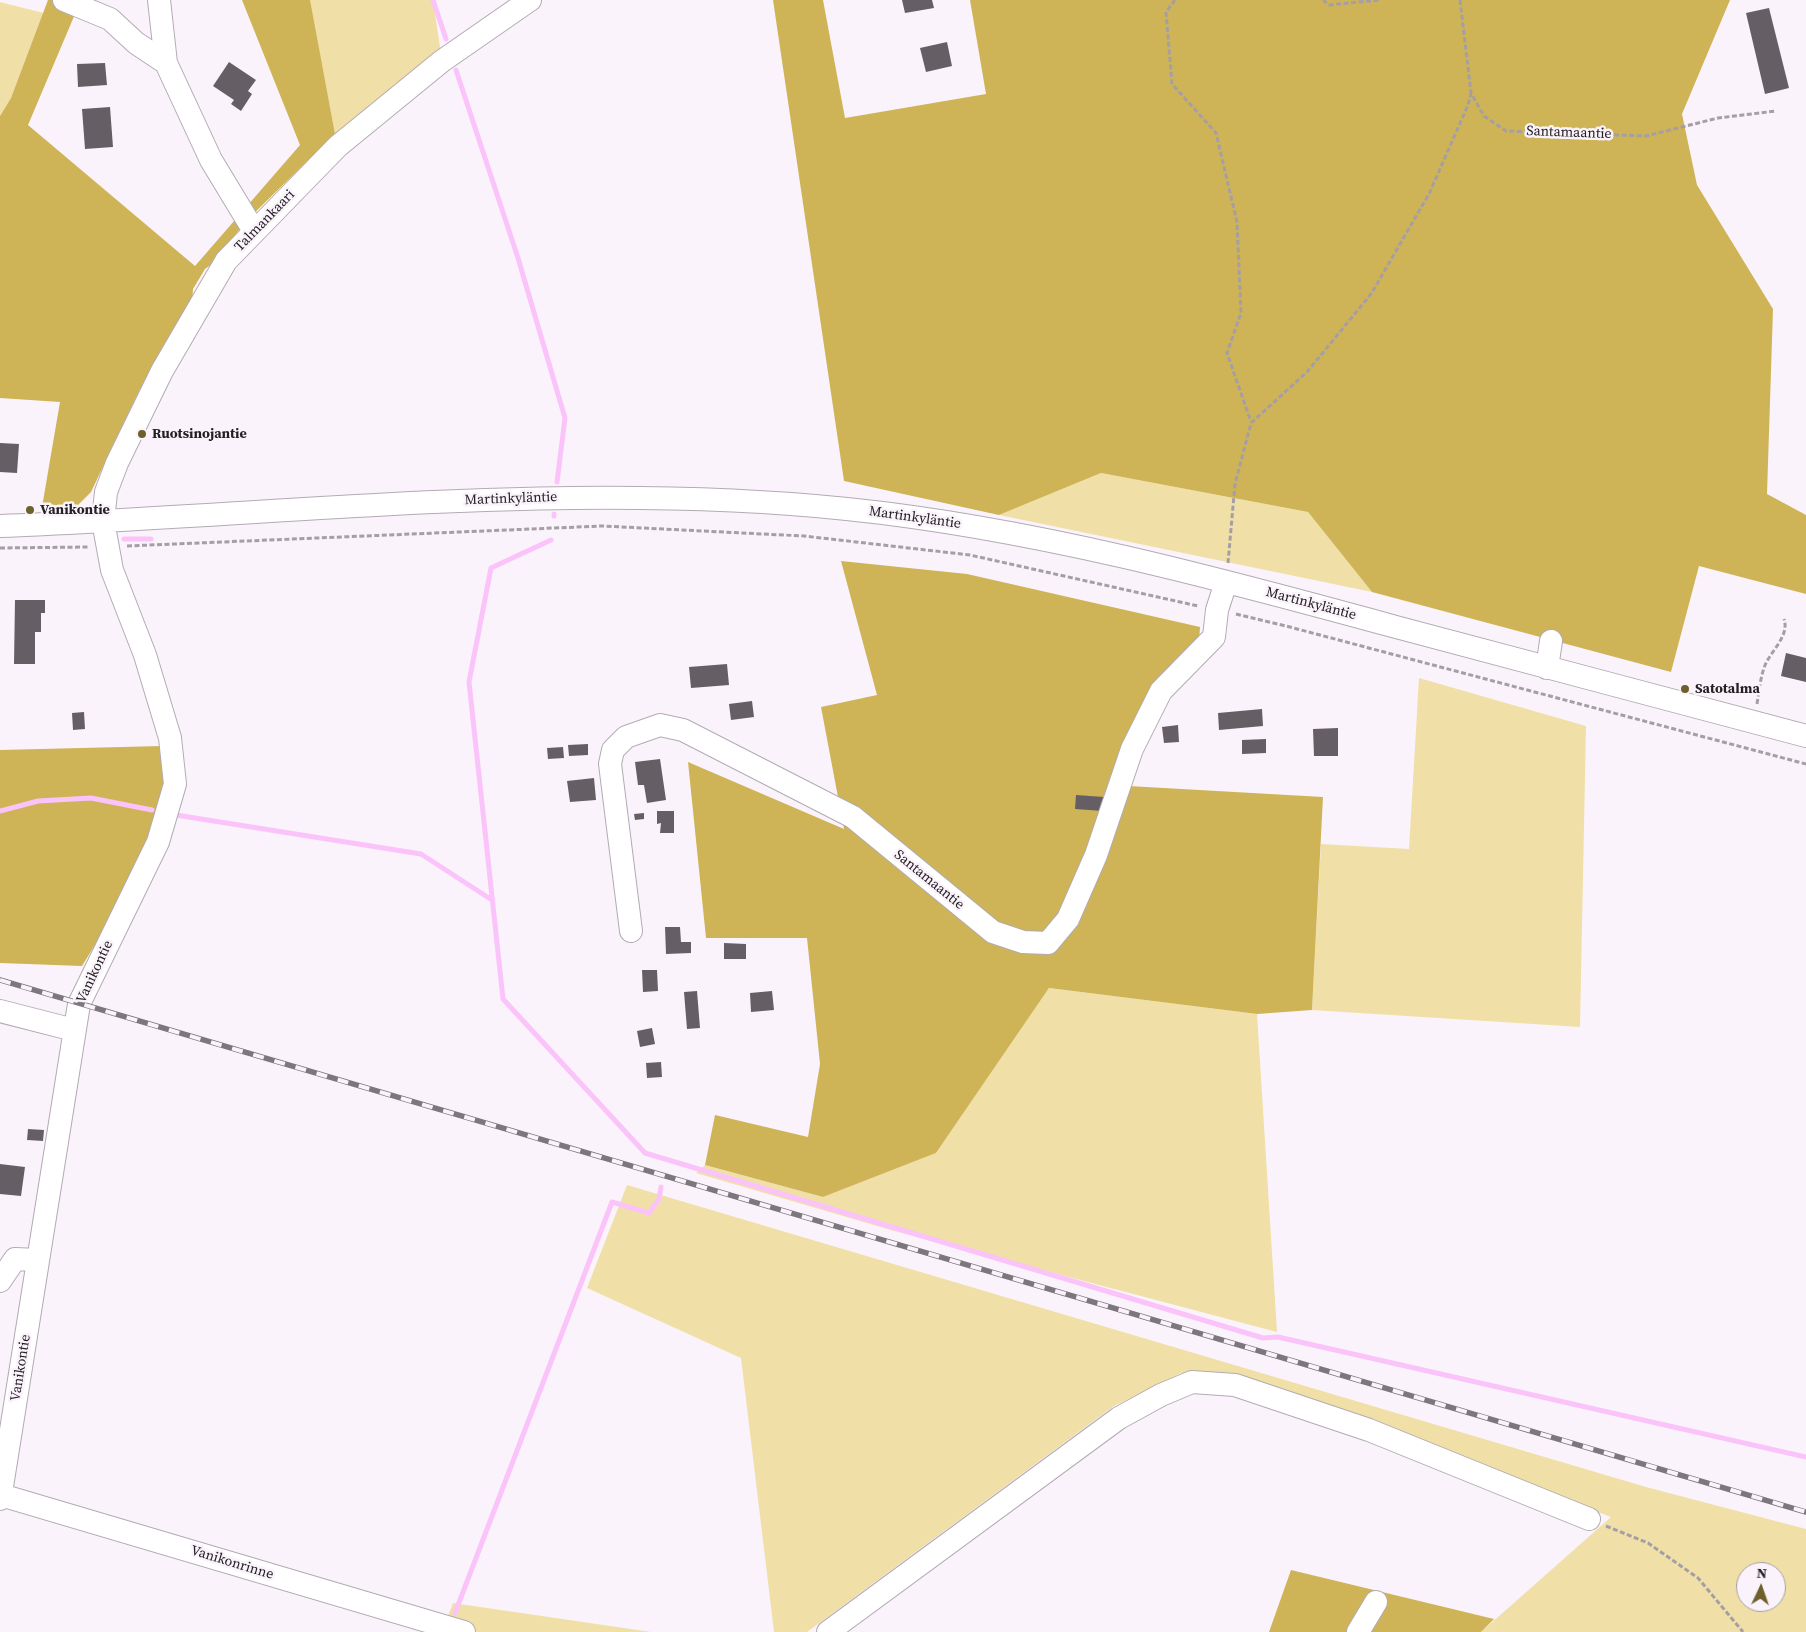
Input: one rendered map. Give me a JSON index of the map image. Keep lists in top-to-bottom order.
{
  "streets": {
    "street": [
      "Santamaantie",
      "Talmankaari",
      "Martinkyläntie",
      "Vanikontie",
      "Vanikonrinne"
    ]
  },
  "crossings": [
    ["Santamaantie", "Martinkyläntie"],
    ["Talmankaari", "Martinkyläntie"],
    ["Talmankaari", "Vanikontie"],
    ["Martinkyläntie", "Vanikontie"],
    ["Vanikontie", "Vanikonrinne"]
  ],
  "places": ["Ruotsinojantie", "Vanikontie", "Satotalma"],
  "north": "top"
}
